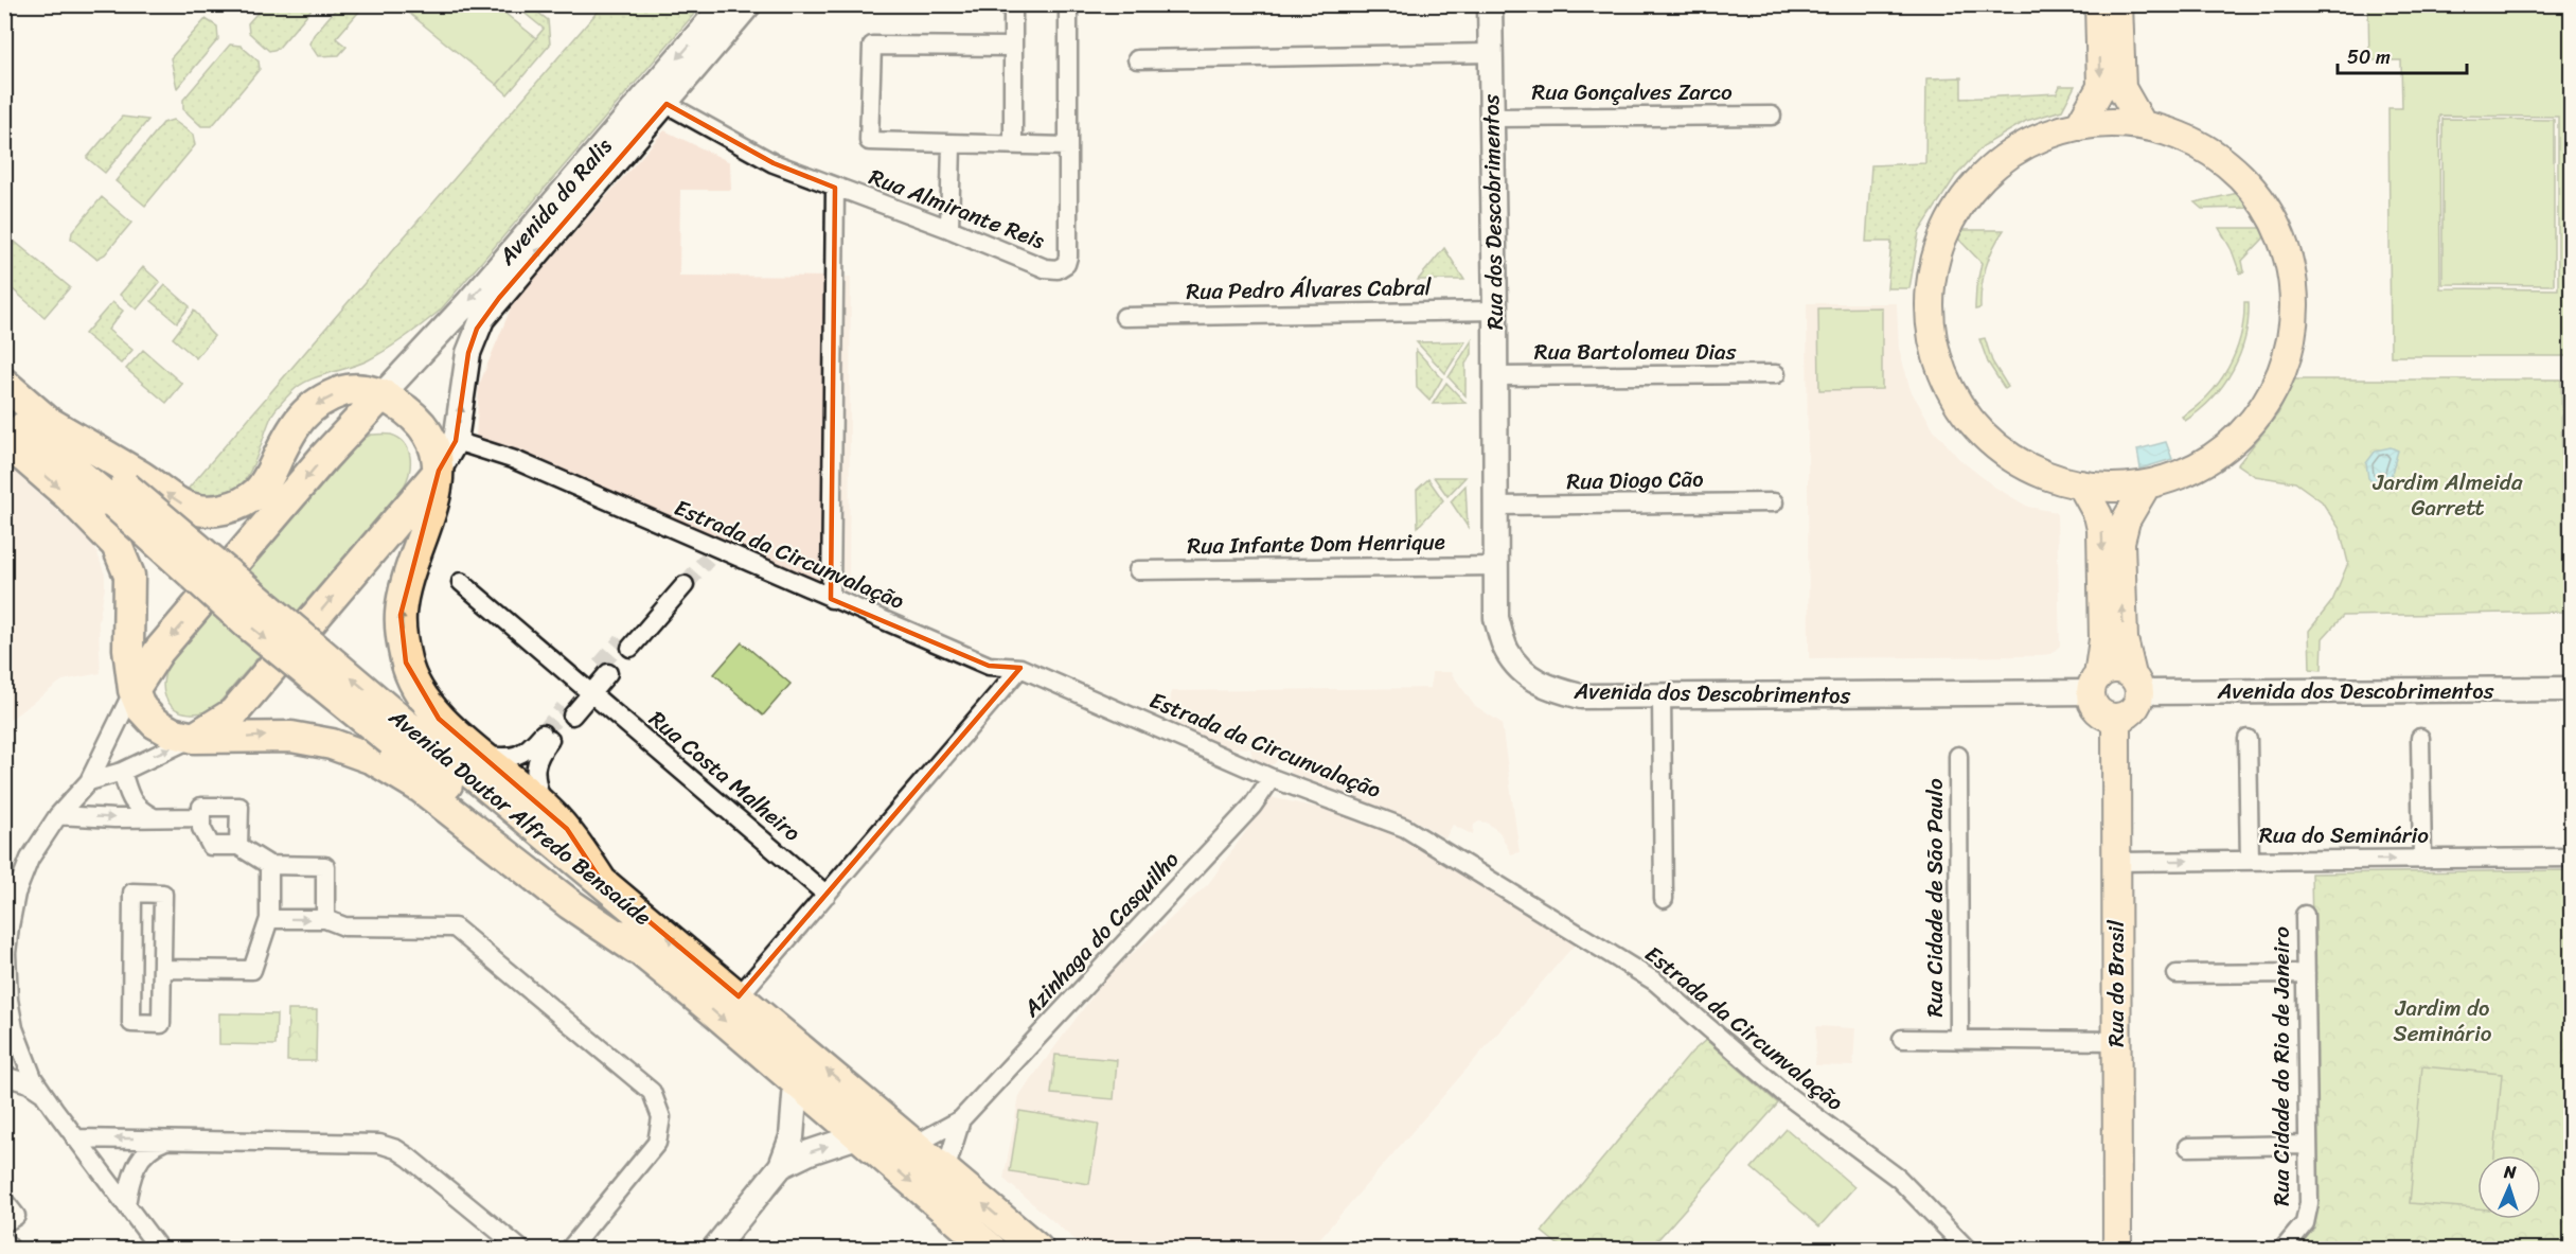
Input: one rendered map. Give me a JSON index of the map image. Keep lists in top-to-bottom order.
{
  "streets": {
    "highway": ["Avenida Doutor Alfredo Bensaúde"],
    "main road": ["Rua do Brasil"],
    "street": [
      "Rua Gonçalves Zarco",
      "Avenida do Ralis",
      "Rua Almirante Reis",
      "Rua dos Descobrimentos",
      "Rua Pedro Álvares Cabral",
      "Rua Bartolomeu Dias",
      "Rua Diogo Cão",
      "Rua Infante Dom Henrique",
      "Estrada da Circunvalação",
      "Avenida dos Descobrimentos",
      "Rua Costa Malheiro",
      "Rua do Seminário",
      "Rua Cidade de São Paulo",
      "Azinhaga do Casquilho",
      "Rua Cidade do Rio de Janeiro"
    ]
  },
  "crossings": [
    ["Rua Gonçalves Zarco", "Rua dos Descobrimentos"],
    ["Avenida do Ralis", "Rua Almirante Reis"],
    ["Avenida do Ralis", "Estrada da Circunvalação"],
    ["Rua dos Descobrimentos", "Rua Pedro Álvares Cabral"],
    ["Rua dos Descobrimentos", "Rua Bartolomeu Dias"],
    ["Rua dos Descobrimentos", "Avenida dos Descobrimentos"],
    ["Rua Diogo Cão", "Avenida dos Descobrimentos"],
    ["Rua Infante Dom Henrique", "Avenida dos Descobrimentos"],
    ["Estrada da Circunvalação", "Azinhaga do Casquilho"],
    ["Avenida dos Descobrimentos", "Rua do Brasil"],
    ["Avenida Doutor Alfredo Bensaúde", "Azinhaga do Casquilho"],
    ["Rua do Seminário", "Rua do Brasil"],
    ["Rua Cidade de São Paulo", "Rua do Brasil"]
  ],
  "parks": ["Jardim Almeida Garrett", "Jardim do Seminário"],
  "scale_bar": "50 m",
  "north": "top"
}
